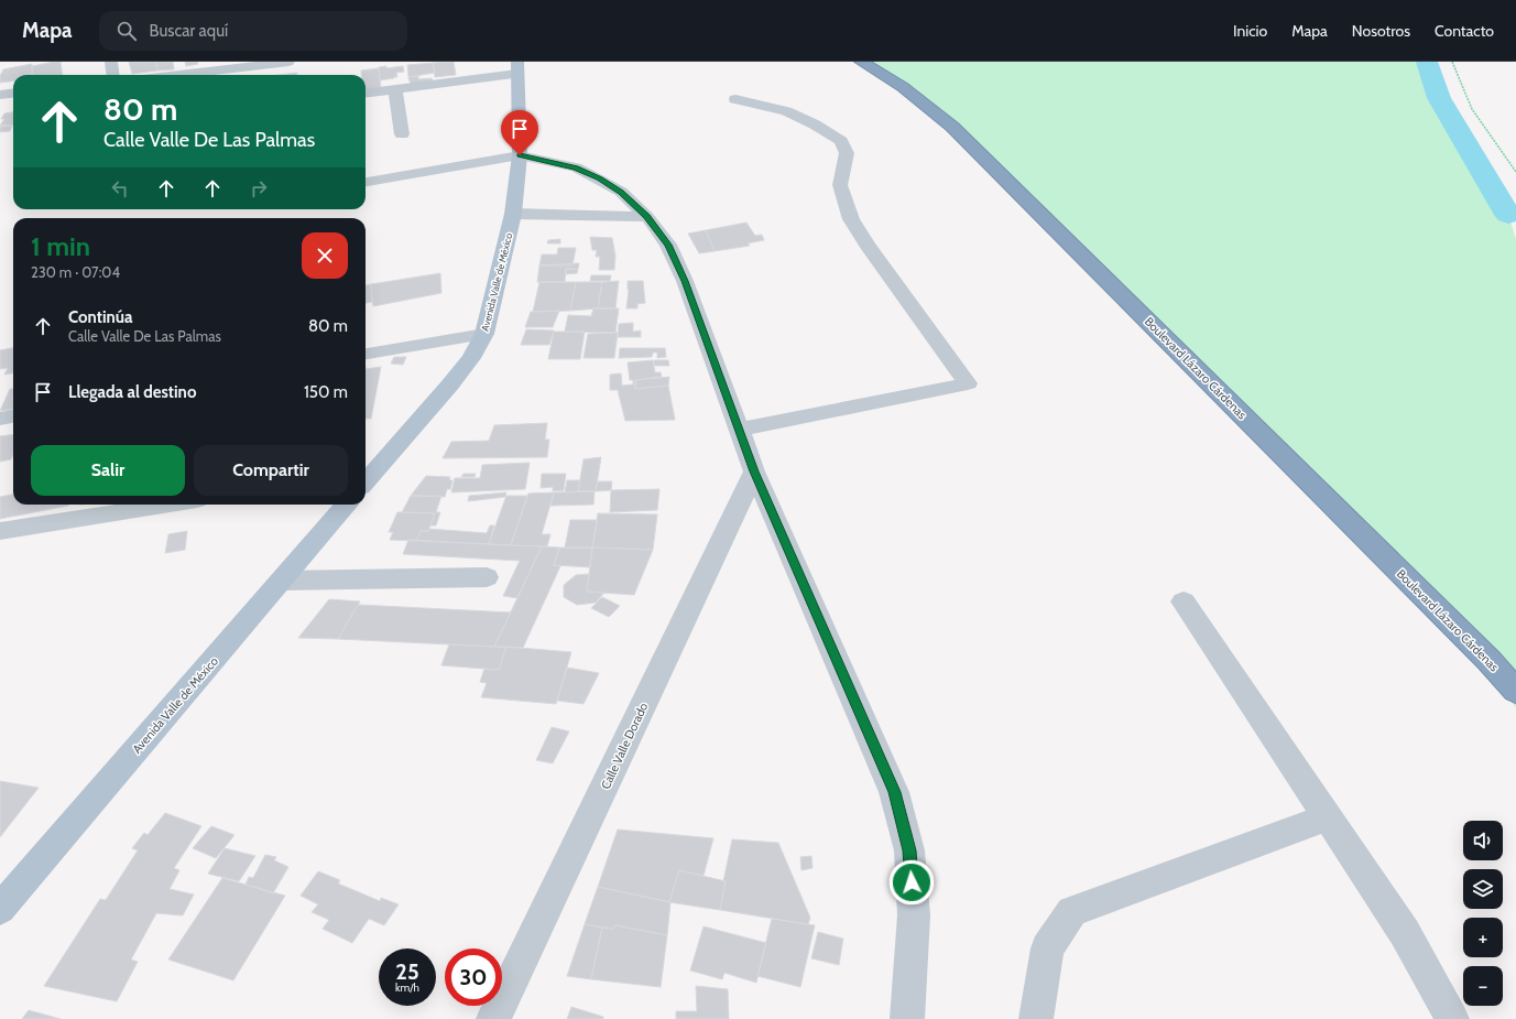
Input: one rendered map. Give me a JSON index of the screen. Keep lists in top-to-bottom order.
{
  "streets": {
    "highway": ["Boulevard Lázaro Cárdenas"],
    "main road": ["Avenida Valle de México"],
    "street": ["Calle Valle Dorado"]
  },
  "page": {
    "header": "Mapa",
    "search": "Buscar aquí",
    "nav": [
      "Inicio",
      "Mapa",
      "Nosotros",
      "Contacto"
    ],
    "turn": ["80 m", "Calle Valle De Las Palmas"],
    "heading": ["1 min", "230 m · 07:04"],
    "list": [
      {
        "name": "Continúa",
        "note": "Calle Valle De Las Palmas",
        "value": "80 m"
      },
      {
        "name": "Llegada al destino",
        "value": "150 m"
      }
    ],
    "buttons": ["Salir", "Compartir"],
    "map_buttons": ["+", "−"],
    "speed": "25 km/h",
    "limit": "30"
  }
}
